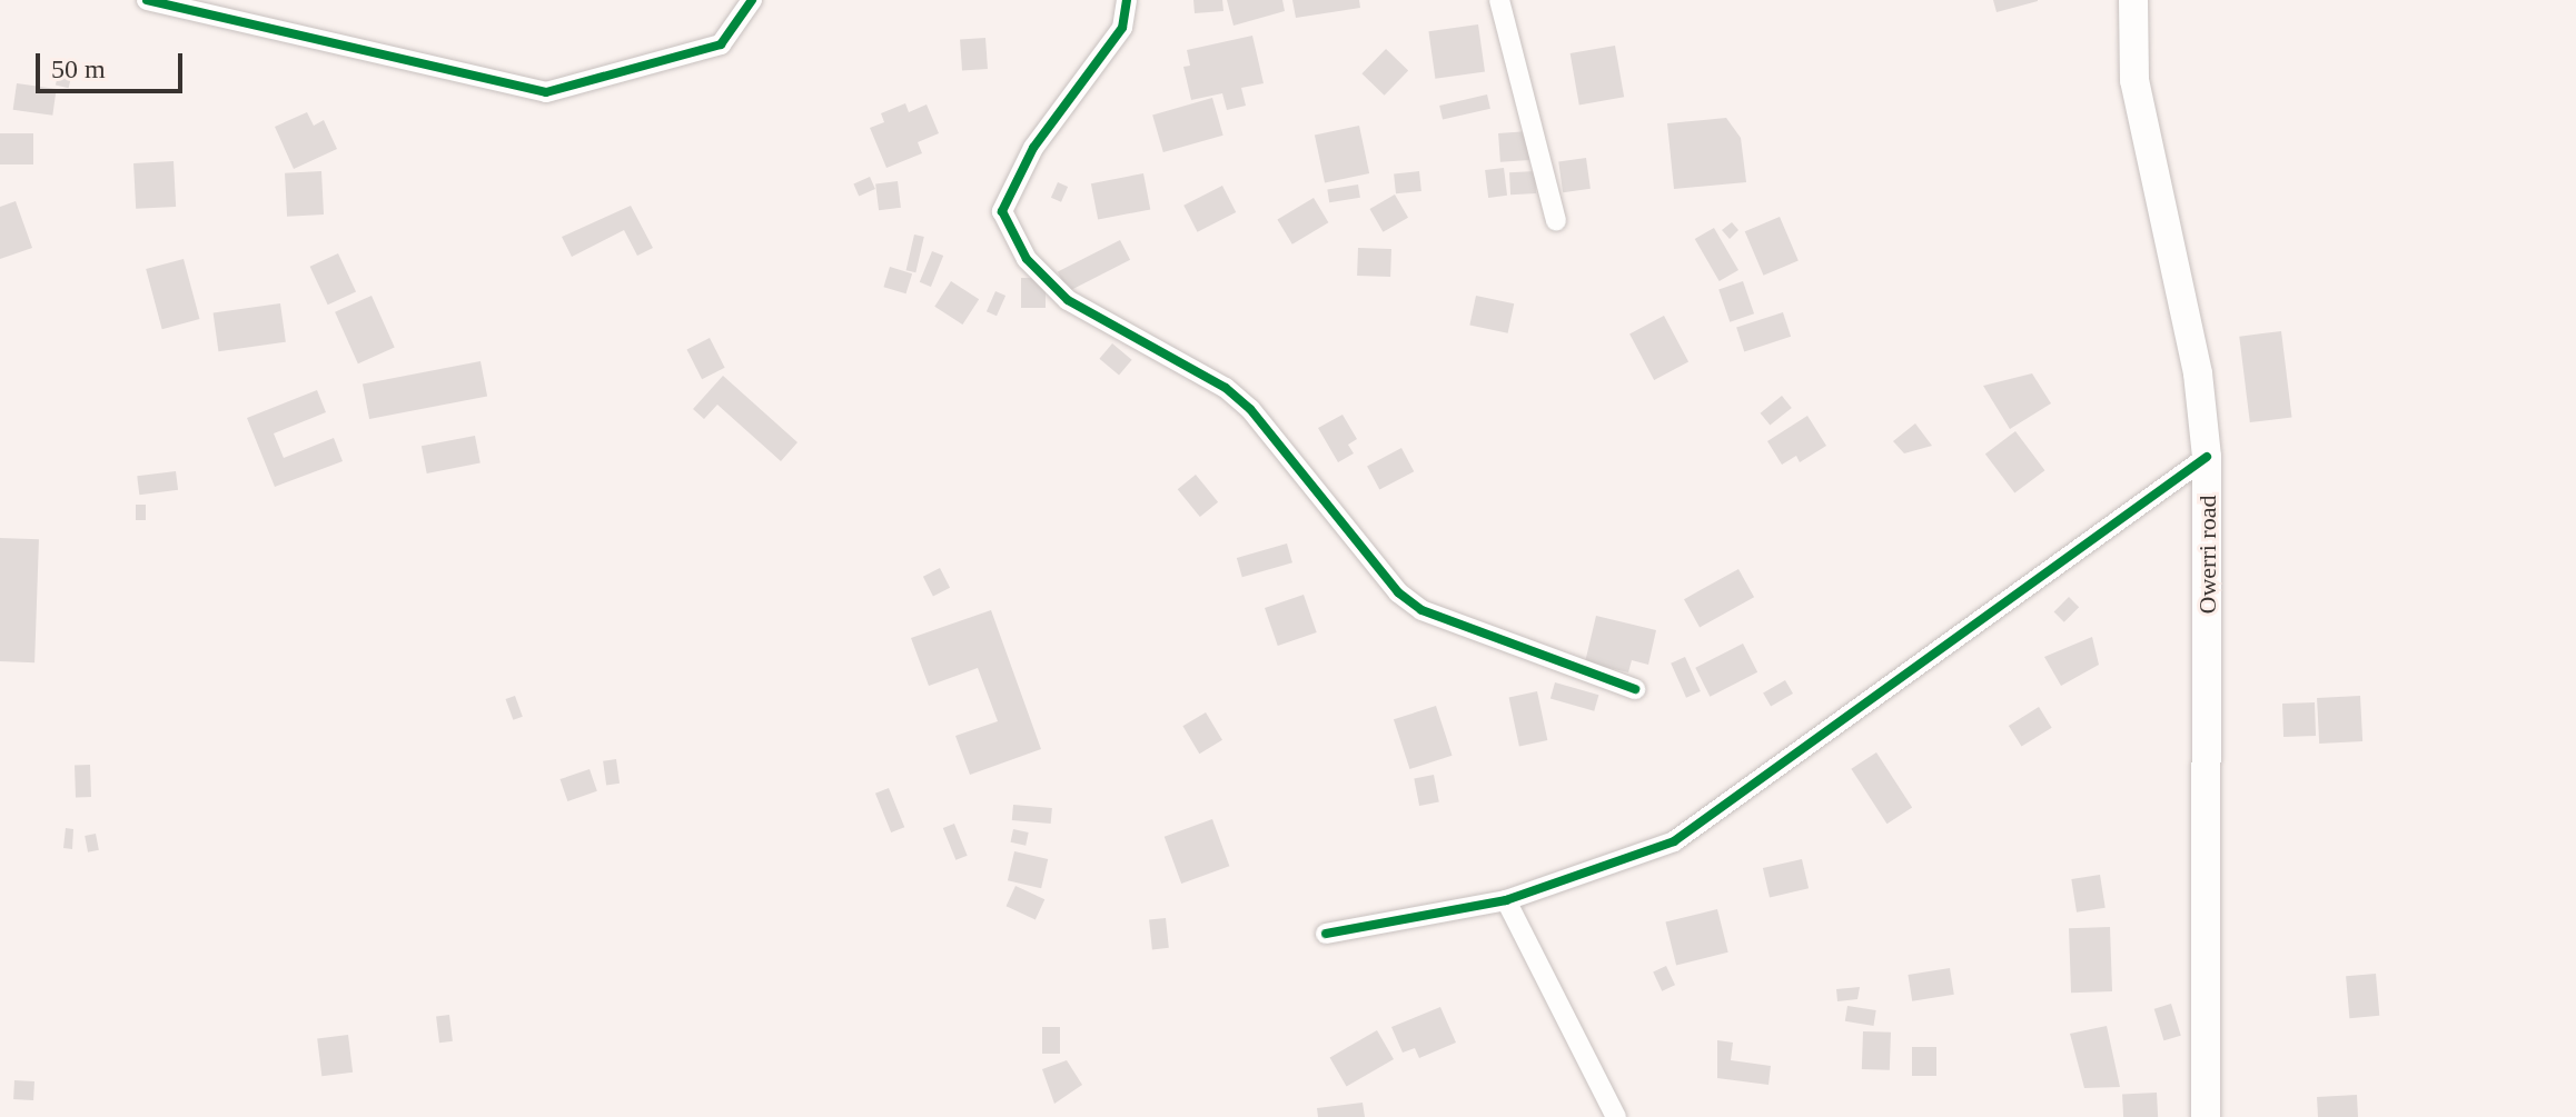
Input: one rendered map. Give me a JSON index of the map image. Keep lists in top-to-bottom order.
{
  "streets": {
    "main road": ["Owerri road"]
  },
  "scale_bar": "50 m"
}
